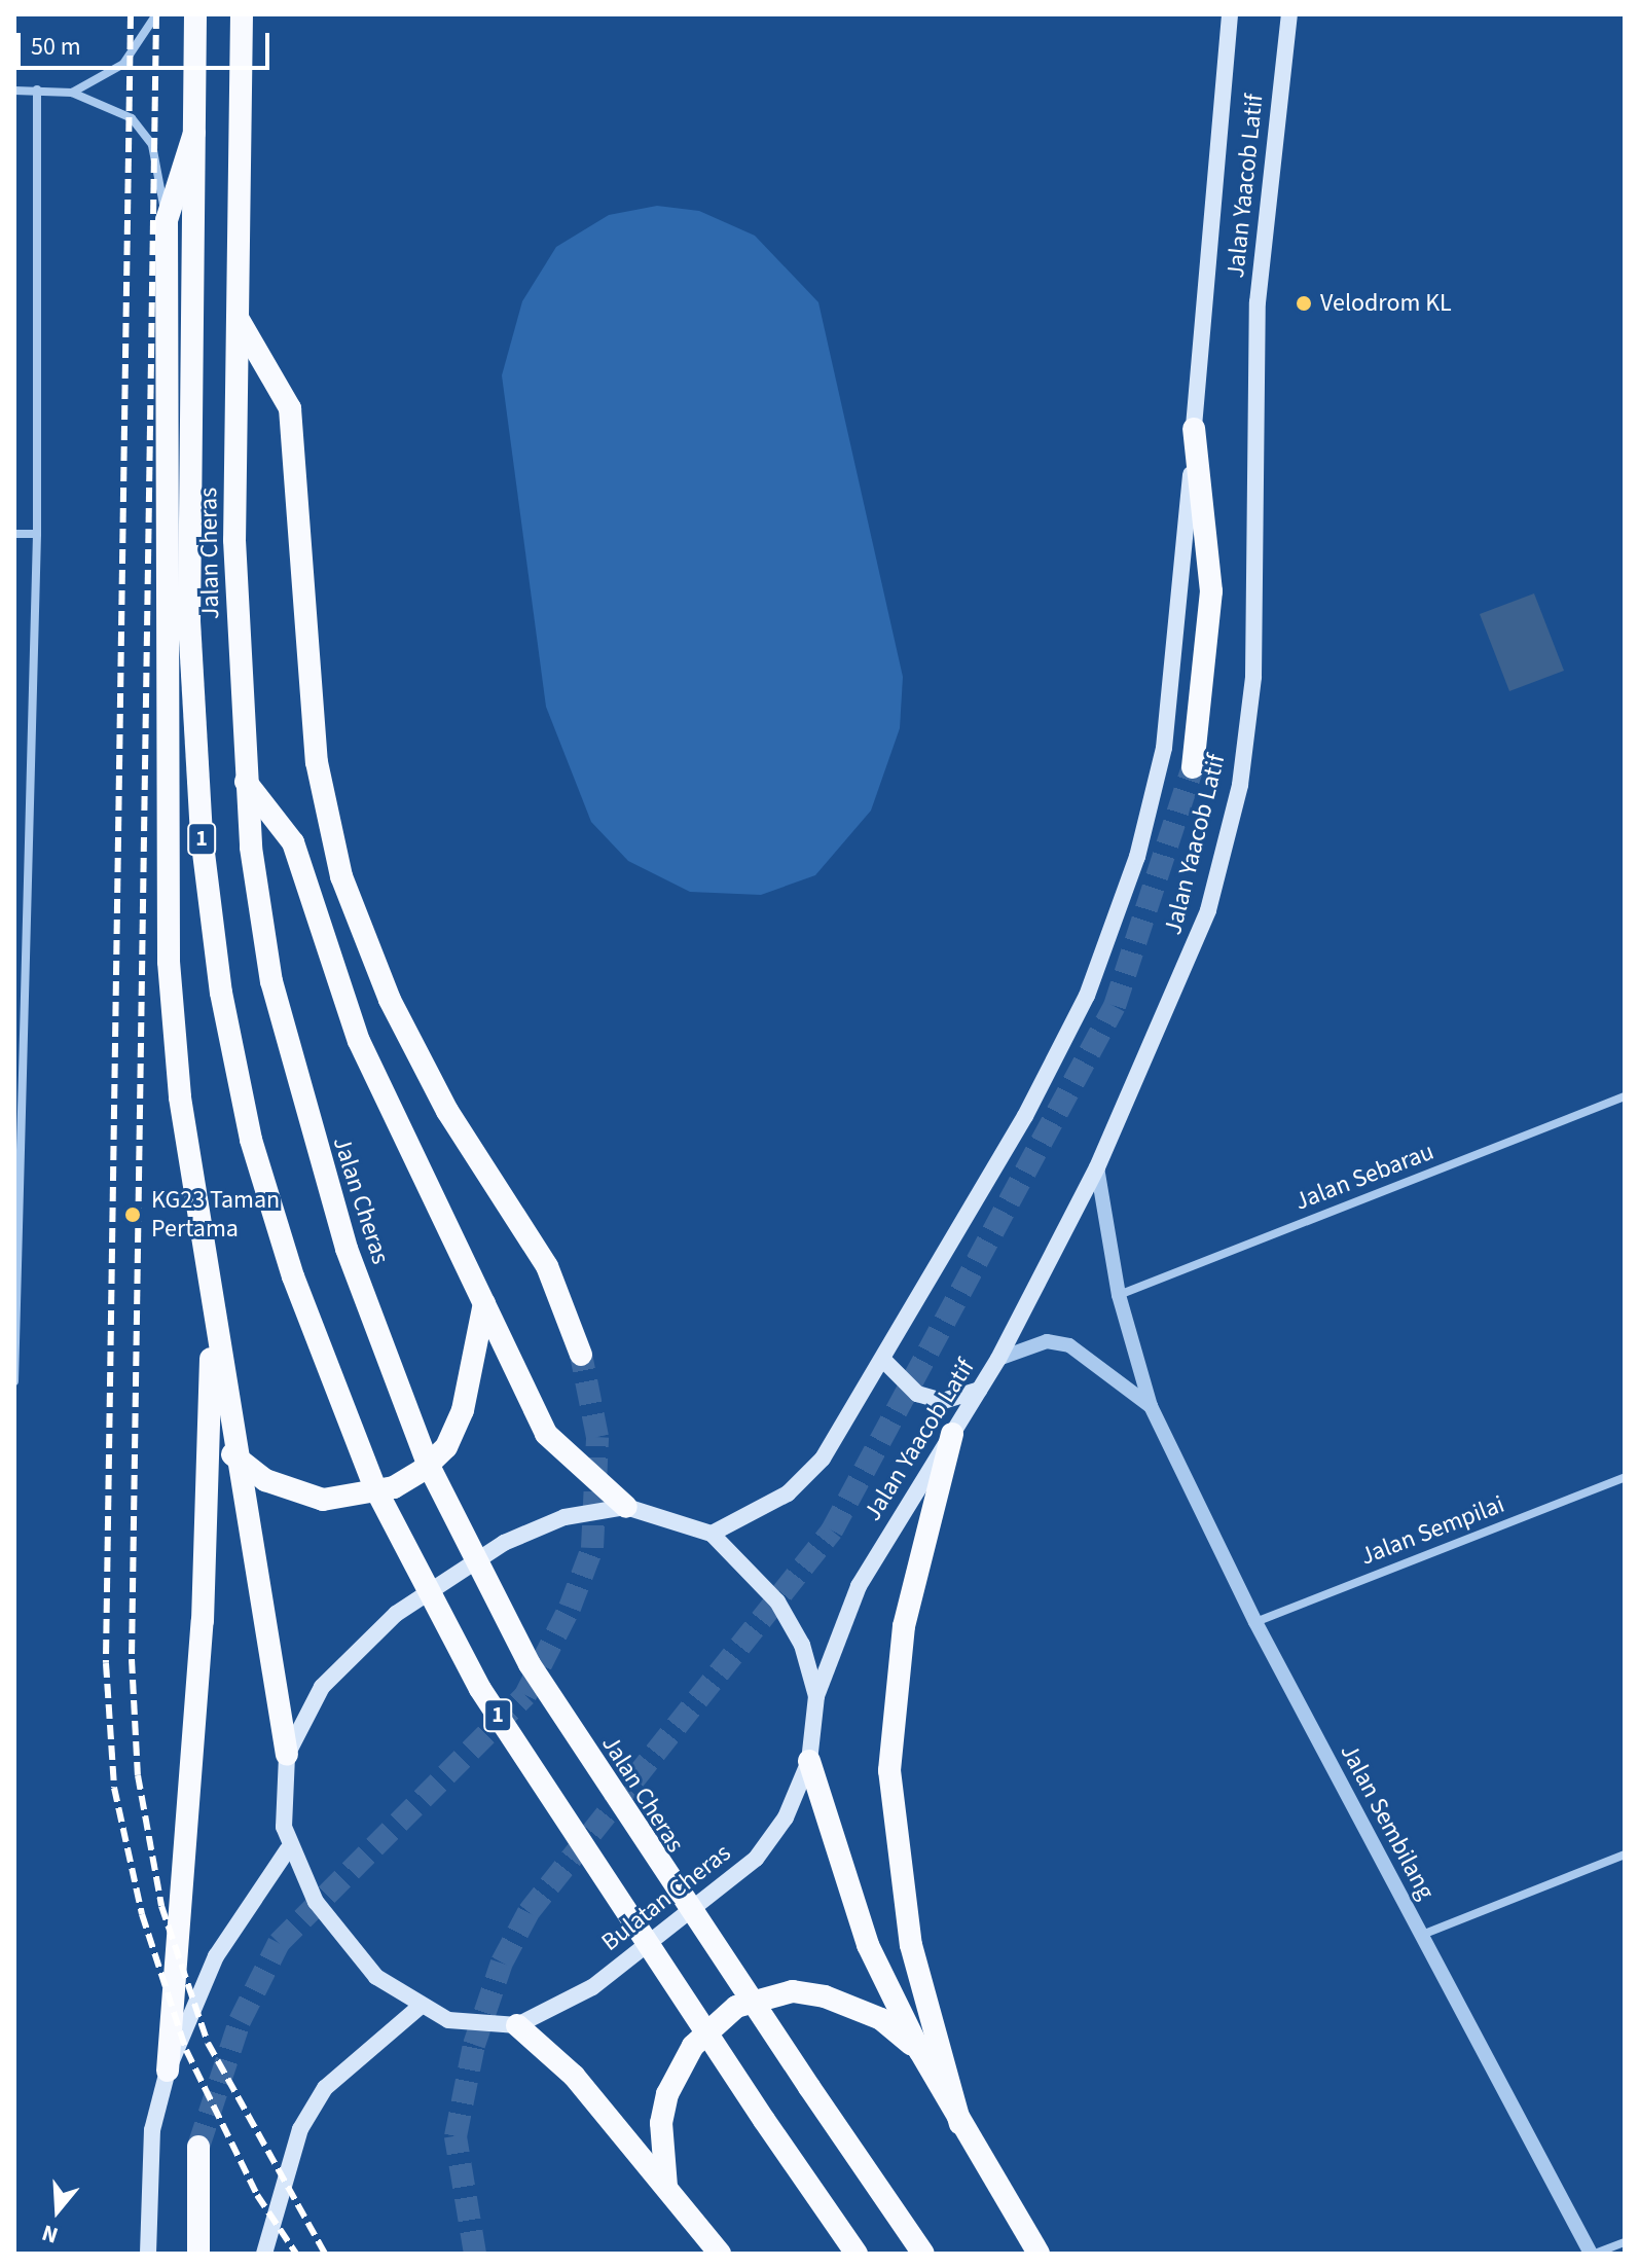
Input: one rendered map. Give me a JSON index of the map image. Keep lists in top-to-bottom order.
{
  "streets": {
    "highway": ["Jalan Cheras", "1"],
    "main road": ["Jalan Yaacob Latif", "Bulatan Cheras"],
    "street": ["Jalan Sebarau", "Jalan Sempilai", "Jalan Sembilang"]
  },
  "crossings": [
    ["Jalan Yaacob Latif", "Jalan Sembilang"],
    ["Jalan Yaacob Latif", "Bulatan Cheras"],
    ["Jalan Sebarau", "Jalan Sembilang"],
    ["Jalan Sempilai", "Jalan Sembilang"]
  ],
  "places": ["Velodrom KL", "KG23 Taman Pertama"],
  "scale_bar": "50 m",
  "north": "bottom"
}
